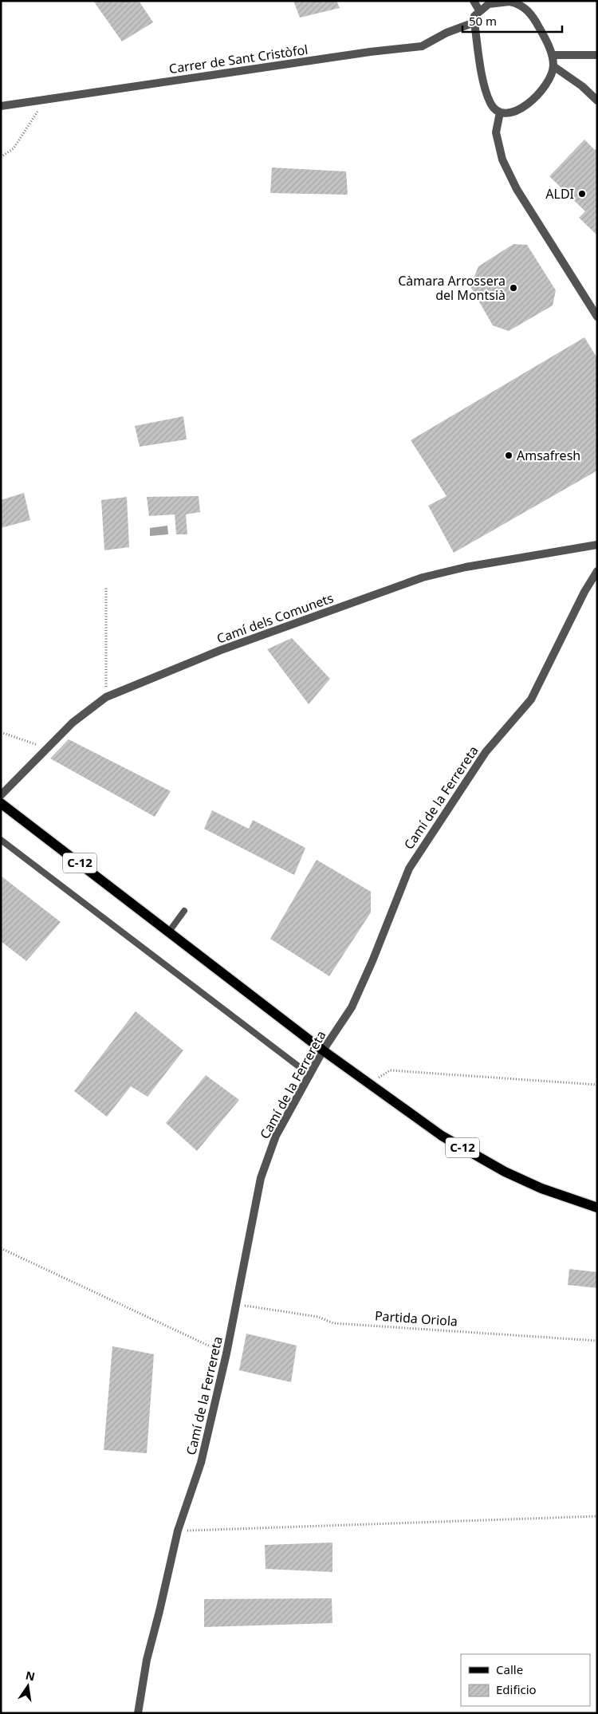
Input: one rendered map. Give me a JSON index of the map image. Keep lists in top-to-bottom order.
{
  "streets": {
    "main road": ["C-12"],
    "street": ["Carrer de Sant Cristòfol", "Camí dels Comunets", "Camí de la Ferrereta"],
    "path": ["Partida Oriola"]
  },
  "crossings": [
    ["Camí de la Ferrereta", "C-12"],
    ["Camí de la Ferrereta", "Partida Oriola"]
  ],
  "places": ["ALDI", "Càmara Arrossera del Montsià", "Amsafresh"],
  "legend": ["Calle", "Edificio"],
  "scale_bar": "50 m",
  "north": "top"
}
